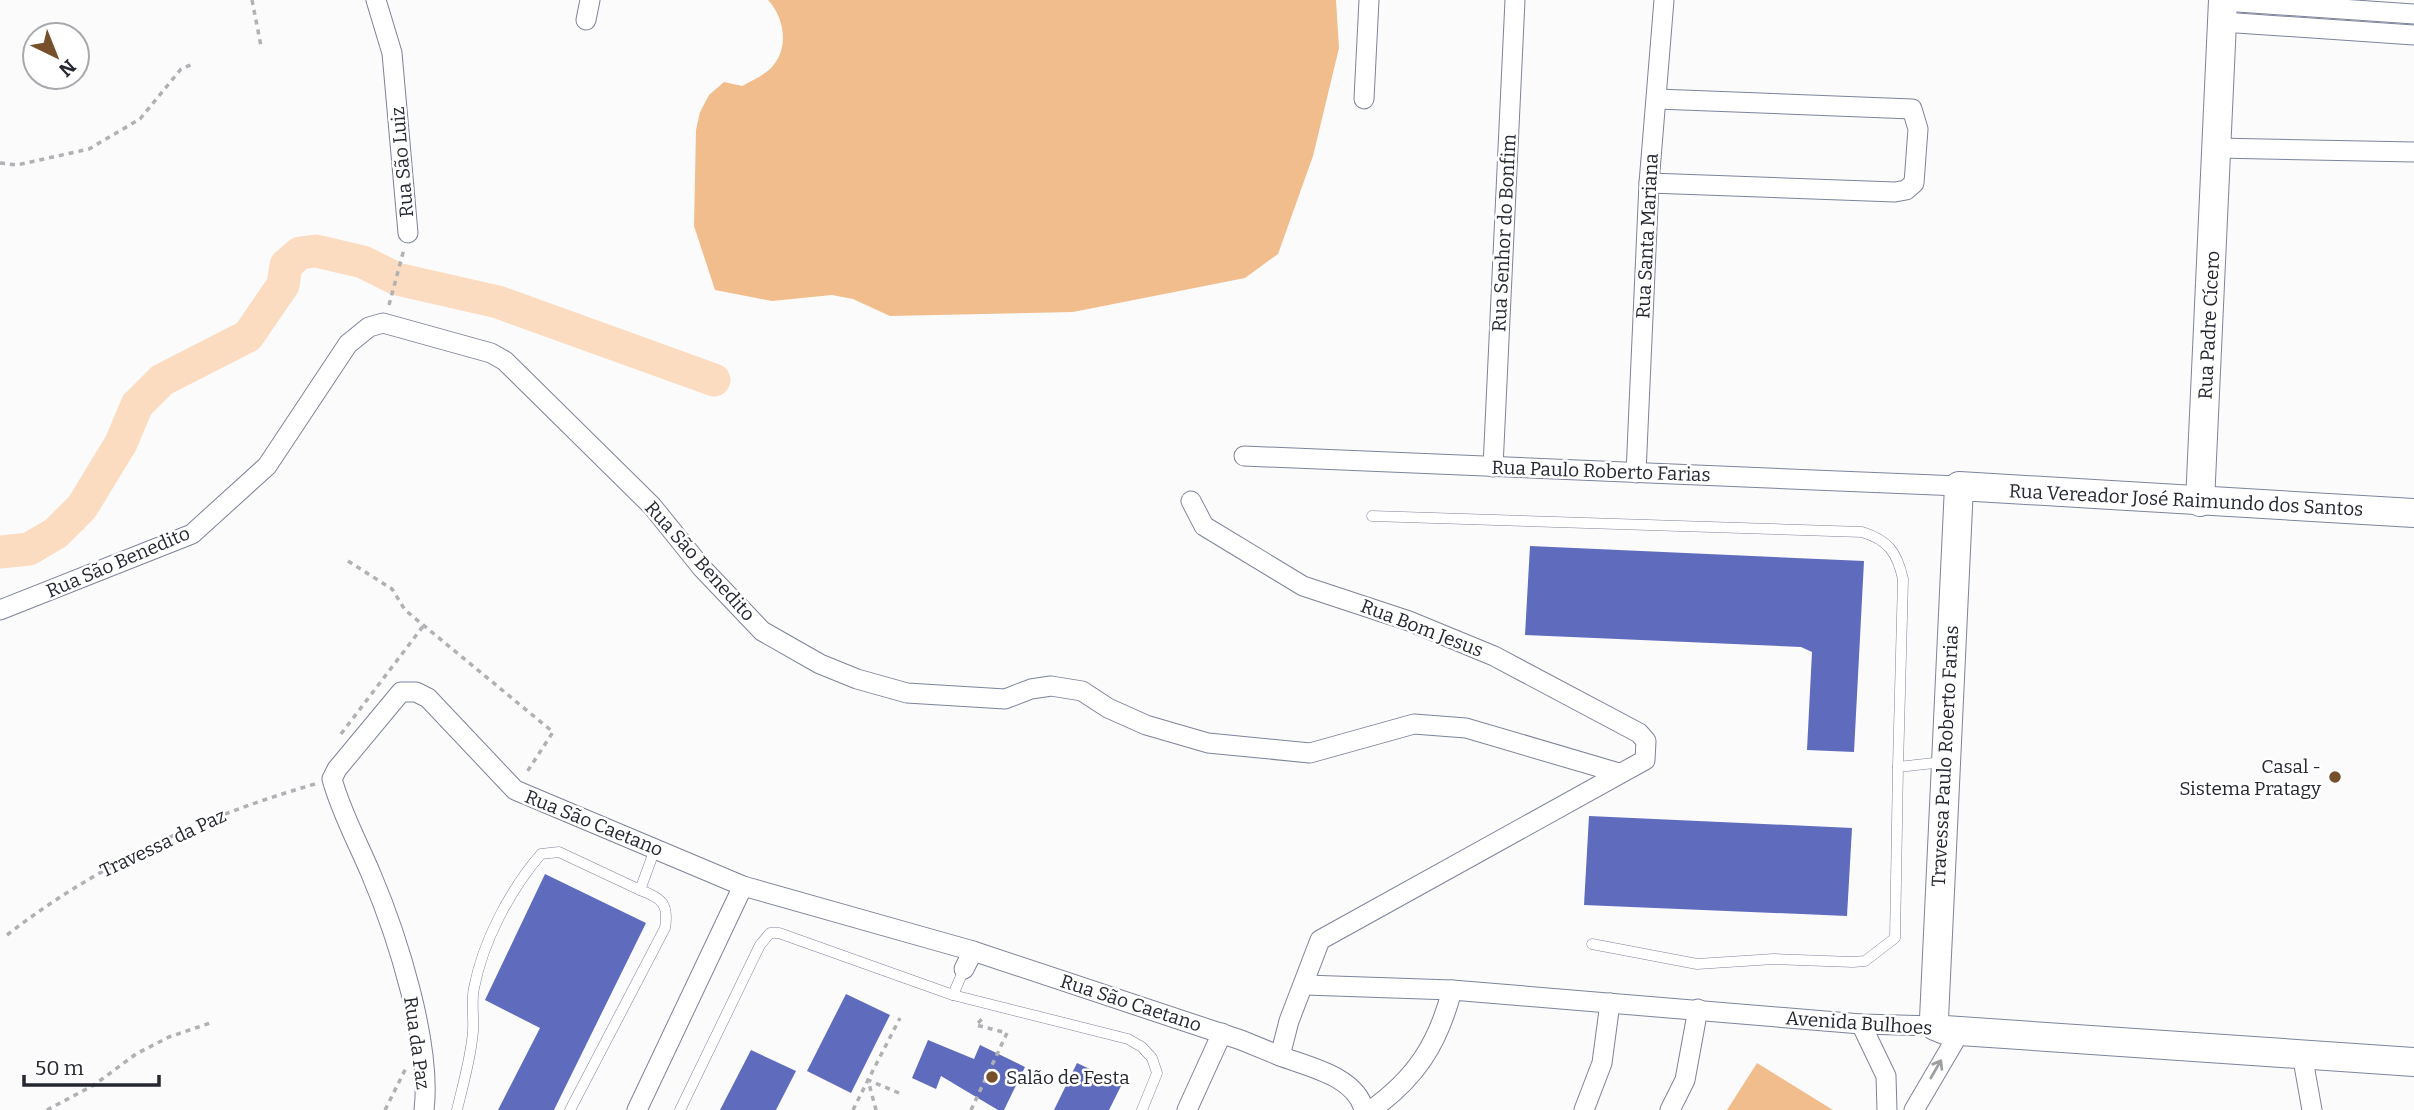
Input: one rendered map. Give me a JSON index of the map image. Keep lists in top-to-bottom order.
{
  "streets": {
    "street": [
      "Rua São Luiz",
      "Rua Senhor do Bonfim",
      "Rua Santa Mariana",
      "Rua Padre Cícero",
      "Rua Paulo Roberto Farias",
      "Rua Vereador José Raimundo dos Santos",
      "Rua São Benedito",
      "Rua Bom Jesus",
      "Travessa Paulo Roberto Farias",
      "Rua São Caetano",
      "Avenida Bulhoes",
      "Rua da Paz"
    ],
    "path": ["Travessa da Paz"]
  },
  "crossings": [
    ["Rua São Luiz", "Rua São Benedito"],
    ["Rua Senhor do Bonfim", "Rua Paulo Roberto Farias"],
    ["Rua Santa Mariana", "Rua Paulo Roberto Farias"],
    ["Rua Padre Cícero", "Rua Vereador José Raimundo dos Santos"],
    ["Rua Paulo Roberto Farias", "Rua Vereador José Raimundo dos Santos"],
    ["Rua Paulo Roberto Farias", "Travessa Paulo Roberto Farias"],
    ["Rua Vereador José Raimundo dos Santos", "Travessa Paulo Roberto Farias"],
    ["Rua São Benedito", "Rua Bom Jesus"],
    ["Travessa Paulo Roberto Farias", "Avenida Bulhoes"],
    ["Travessa da Paz", "Rua da Paz"]
  ],
  "places": ["Casal - Sistema Pratagy", "Salão de Festa"],
  "scale_bar": "50 m",
  "north": "bottom right"
}
